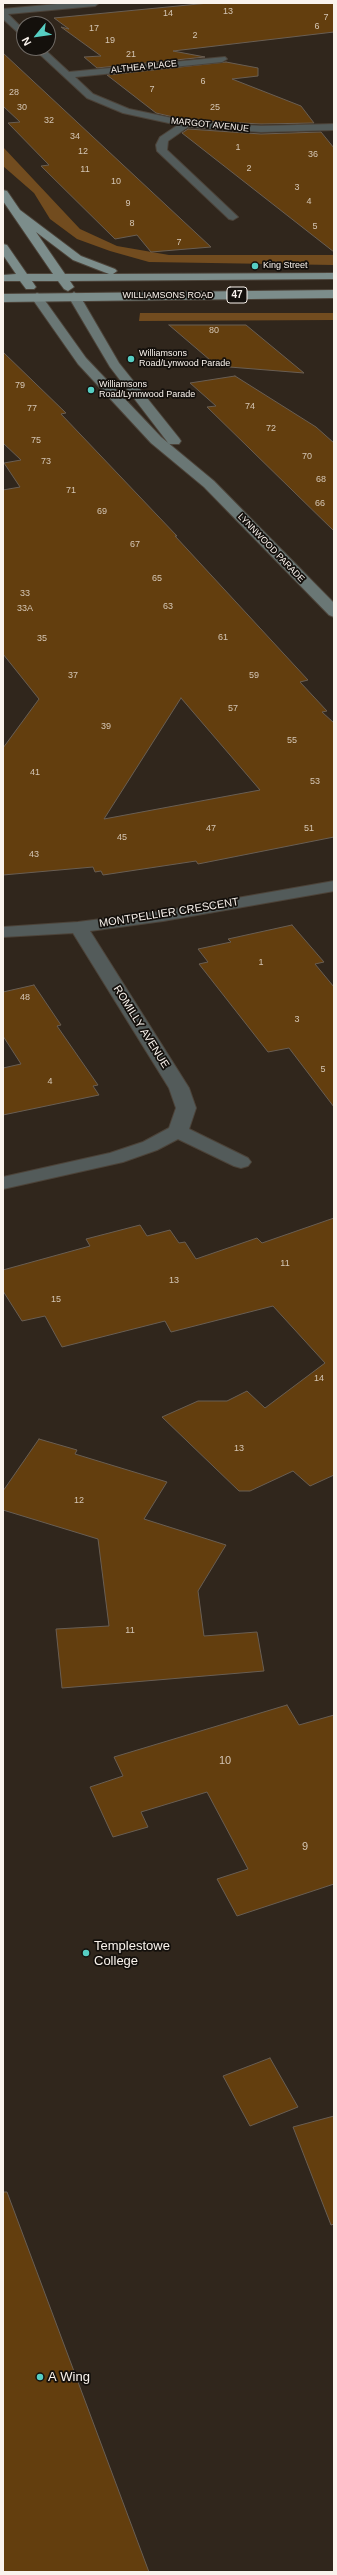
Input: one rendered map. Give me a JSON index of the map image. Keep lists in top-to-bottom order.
{
  "streets": {
    "main road": ["47", "WILLIAMSONS ROAD", "LYNNWOOD PARADE"],
    "street": [
      "ALTHEA PLACE",
      "MARGOT AVENUE",
      "MONTPELLIER CRESCENT",
      "ROMILLY AVENUE"
    ]
  },
  "crossings": [
    ["ALTHEA PLACE", "MARGOT AVENUE"],
    ["WILLIAMSONS ROAD", "LYNNWOOD PARADE"],
    ["MONTPELLIER CRESCENT", "ROMILLY AVENUE"]
  ],
  "places": [
    "King Street",
    "Williamsons Road/Lynwood Parade",
    "Williamsons Road/Lynnwood Parade",
    "Templestowe College",
    "A Wing"
  ],
  "house_numbers": [
    "13",
    "14",
    "7",
    "6",
    "17",
    "2",
    "19",
    "21",
    "6",
    "7",
    "28",
    "30",
    "25",
    "32",
    "34",
    "1",
    "12",
    "36",
    "2",
    "11",
    "10",
    "3",
    "4",
    "9",
    "8",
    "5",
    "7",
    "80",
    "79",
    "74",
    "77",
    "72",
    "75",
    "70",
    "73",
    "68",
    "71",
    "66",
    "69",
    "67",
    "65",
    "33",
    "63",
    "33A",
    "61",
    "35",
    "37",
    "59",
    "57",
    "39",
    "55",
    "41",
    "53",
    "47",
    "51",
    "45",
    "43",
    "1",
    "48",
    "3",
    "5",
    "4",
    "11",
    "13",
    "15",
    "14",
    "13",
    "12",
    "11",
    "10",
    "9"
  ],
  "north": "bottom left"
}
